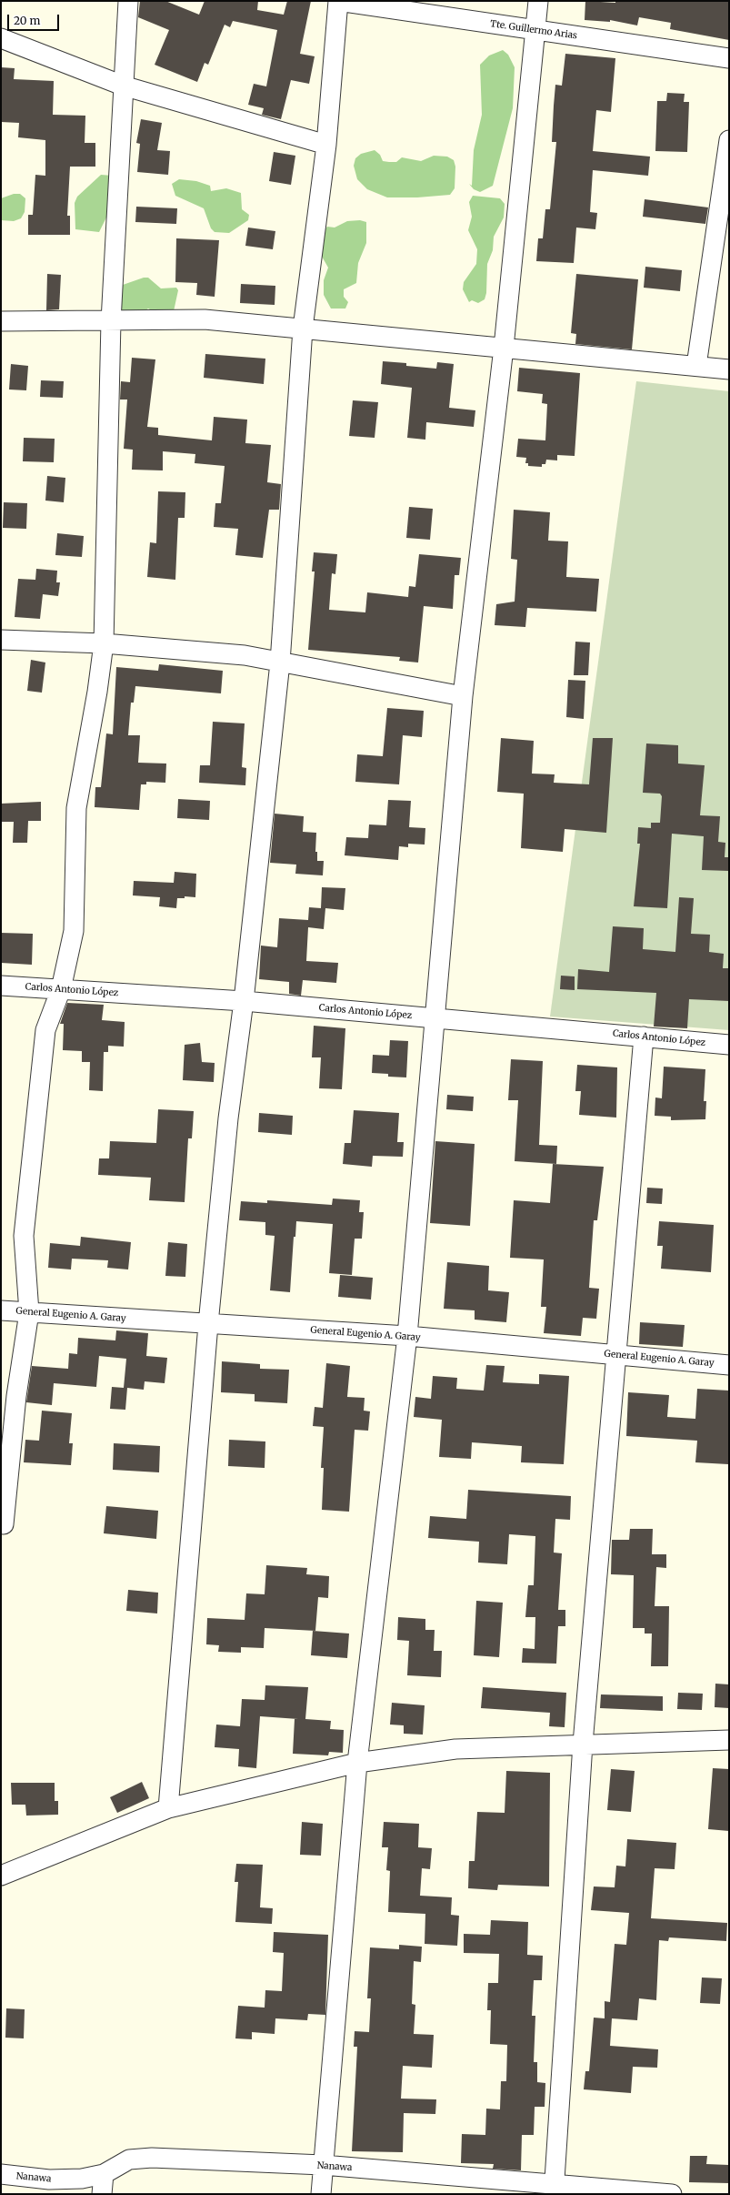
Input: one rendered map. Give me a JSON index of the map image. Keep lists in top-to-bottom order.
{
  "streets": {
    "street": [
      "Tte. Guillermo Arias",
      "Carlos Antonio López",
      "General Eugenio A. Garay",
      "Nanawa"
    ]
  },
  "scale_bar": "20 m"
}
